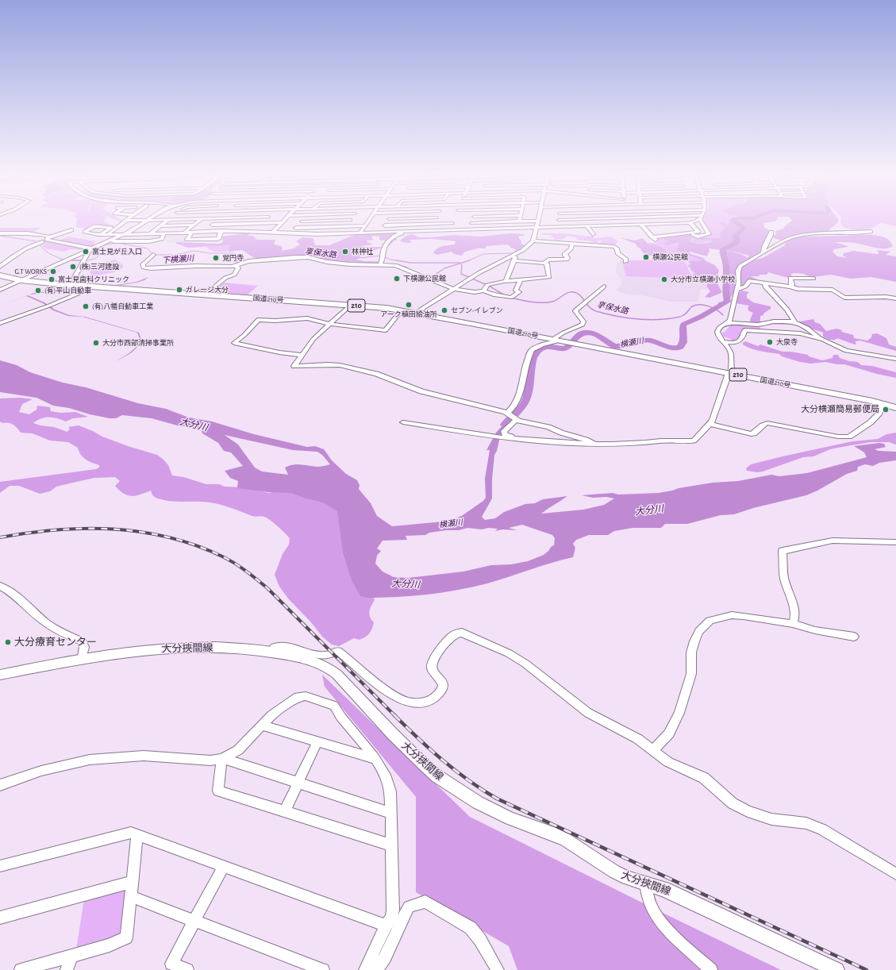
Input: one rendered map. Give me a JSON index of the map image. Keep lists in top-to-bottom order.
{
  "streets": {
    "highway": ["国道210号", "210"],
    "main road": ["大分挾間線"]
  },
  "water": [
    "享保水路",
    "下横瀬川",
    "横瀬川",
    "大分川"
  ],
  "places": [
    "富士見が丘入口",
    "林神社",
    "横瀬公民館",
    "覚円寺",
    "(株)三河建設",
    "G.T WORKS",
    "下横瀬公民館",
    "富士見歯科クリニック",
    "大分市立横瀬小学校",
    "ガレージ大分",
    "(有)平山自動車",
    "アーク稙田給油所",
    "(有)八幡自動車工業",
    "セブン-イレブン",
    "大泉寺",
    "大分市西部清掃事業所",
    "大分横瀬簡易郵便局",
    "大分療育センター"
  ]
}
